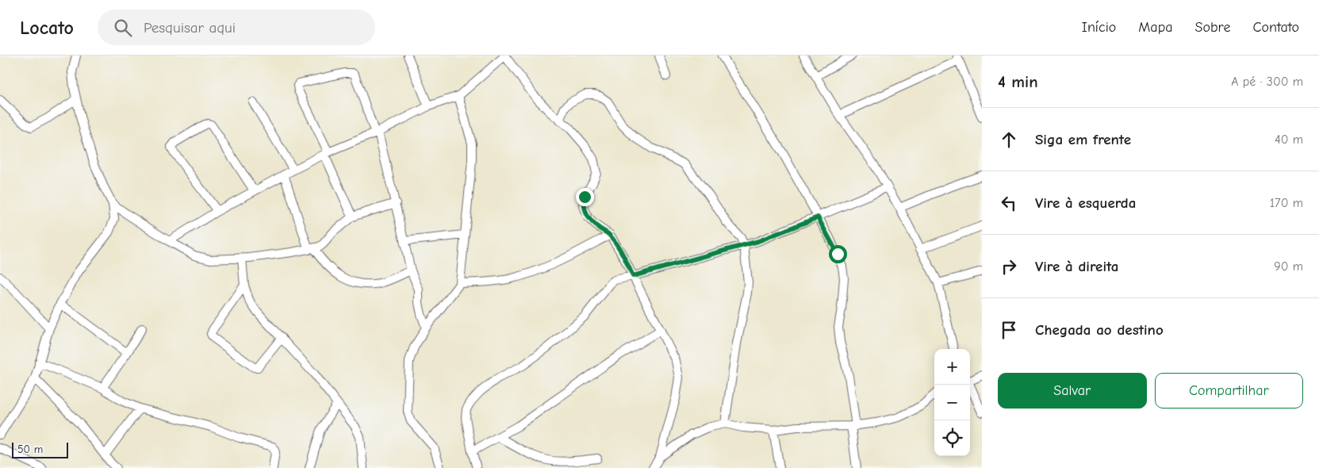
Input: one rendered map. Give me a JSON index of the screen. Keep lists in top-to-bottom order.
{
  "scale_bar": "50 m",
  "page": {
    "header": "Locato",
    "search": "Pesquisar aqui",
    "nav": [
      "Início",
      "Mapa",
      "Sobre",
      "Contato"
    ],
    "heading": ["4 min", "A pé · 300 m"],
    "list": [
      ["Siga em frente", "40 m"],
      ["Vire à esquerda", "170 m"],
      ["Vire à direita", "90 m"],
      "Chegada ao destino"
    ],
    "map_buttons": ["+", "−"],
    "buttons": ["Salvar", "Compartilhar"],
    "scale": "50 m"
  }
}
